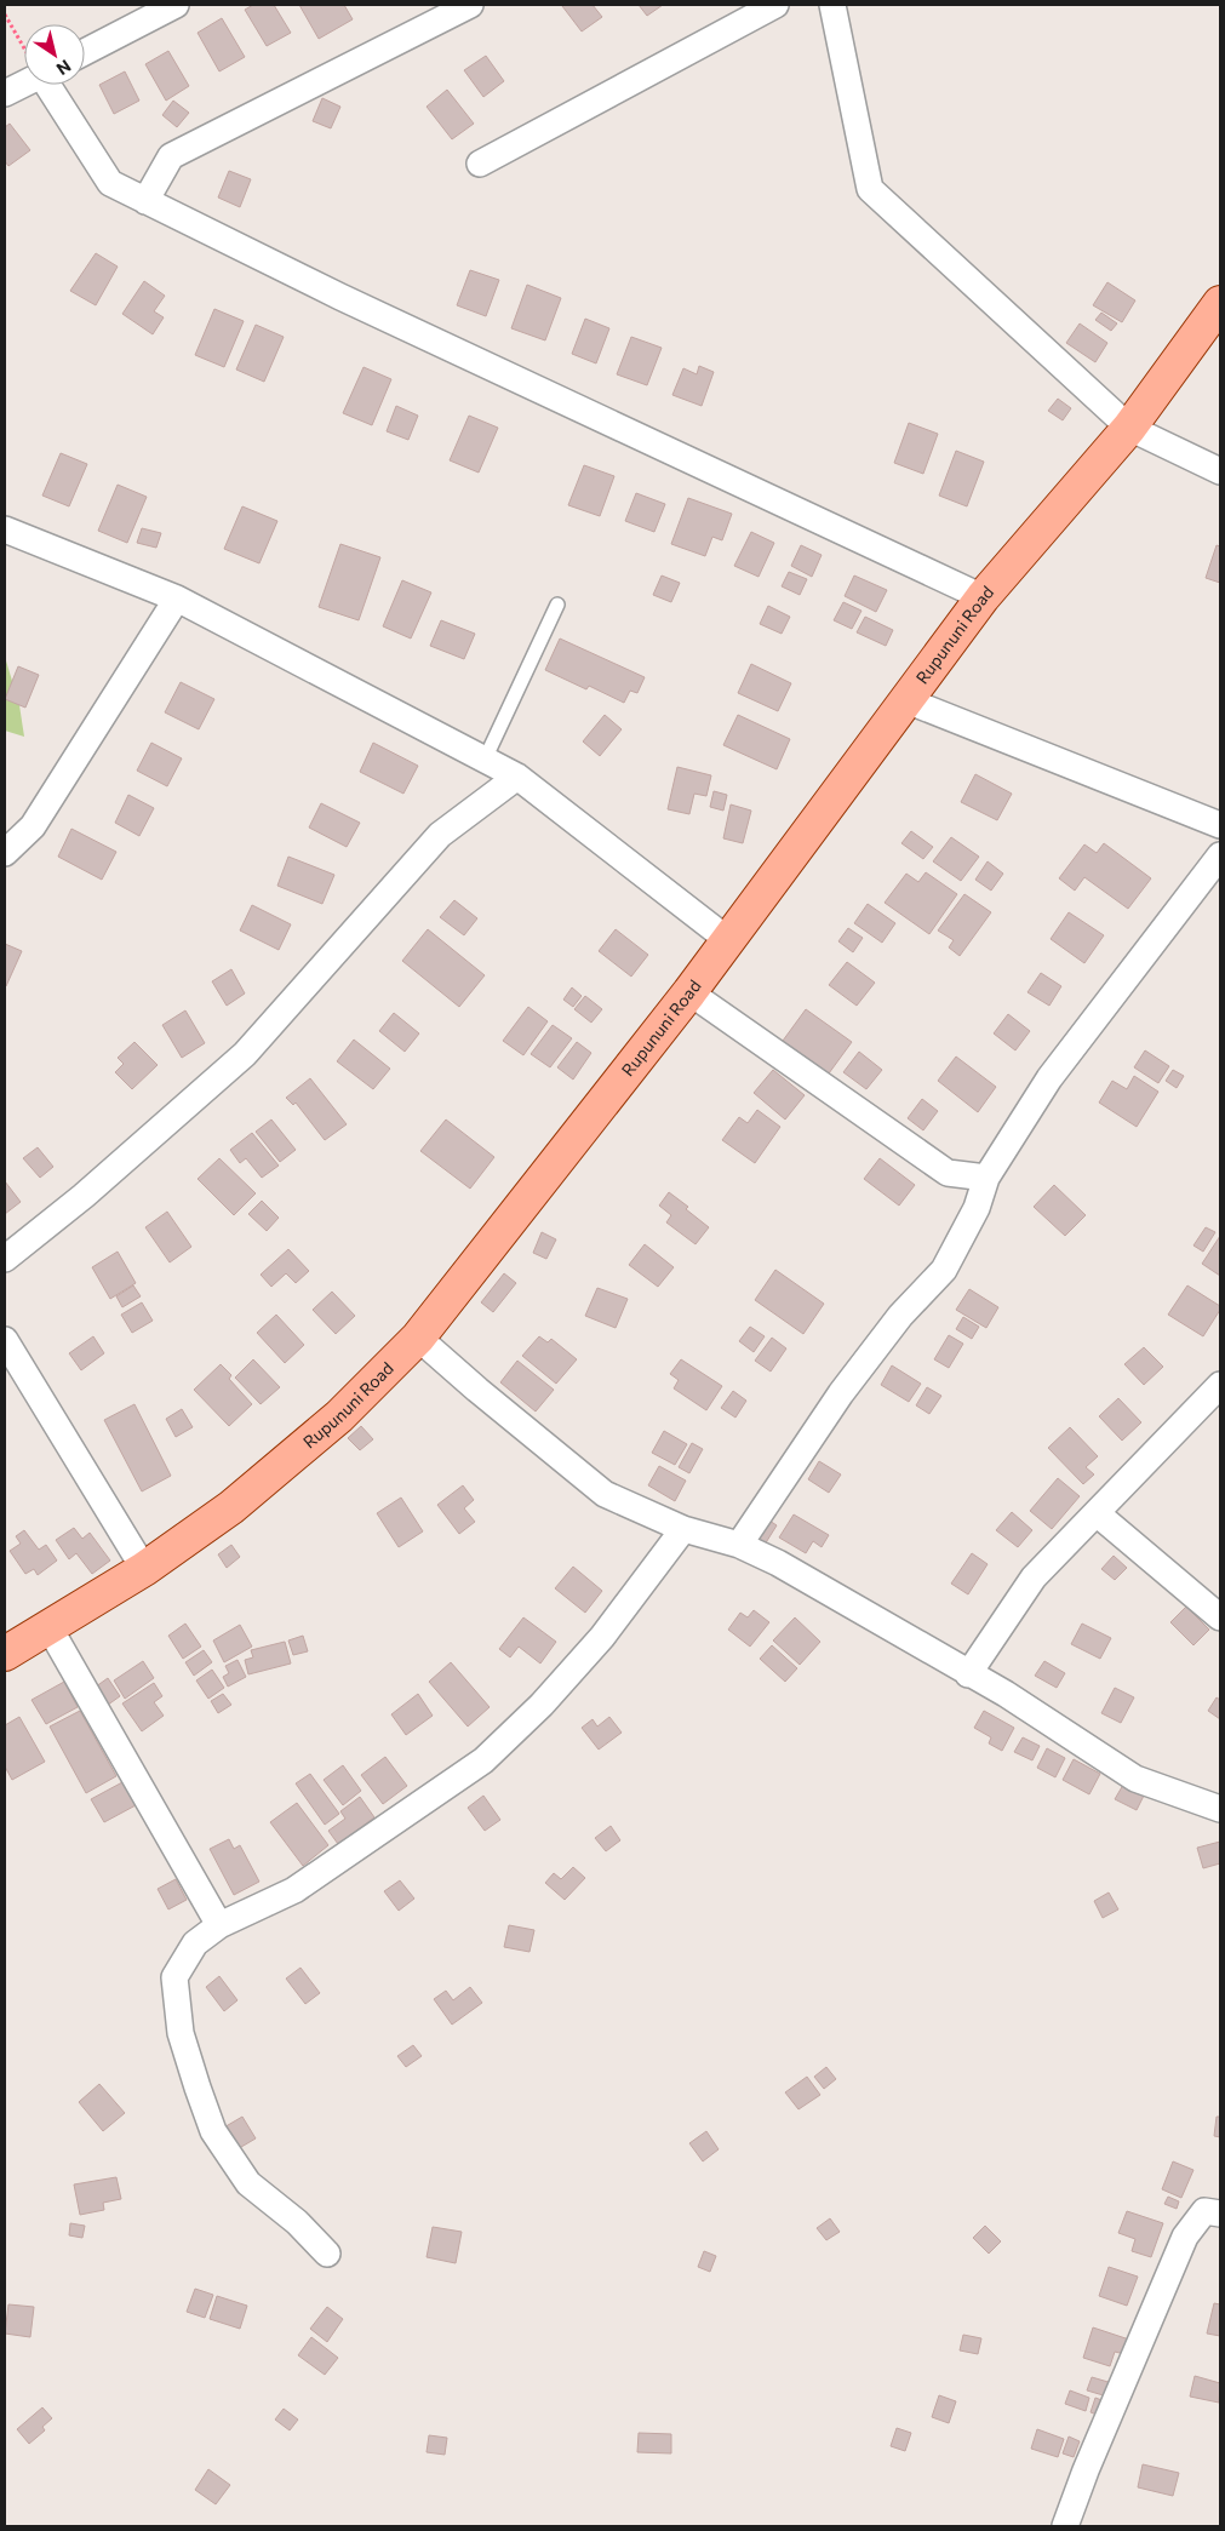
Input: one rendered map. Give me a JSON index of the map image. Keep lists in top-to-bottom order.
{
  "streets": {
    "main road": ["Rupununi Road"]
  },
  "north": "bottom right"
}
